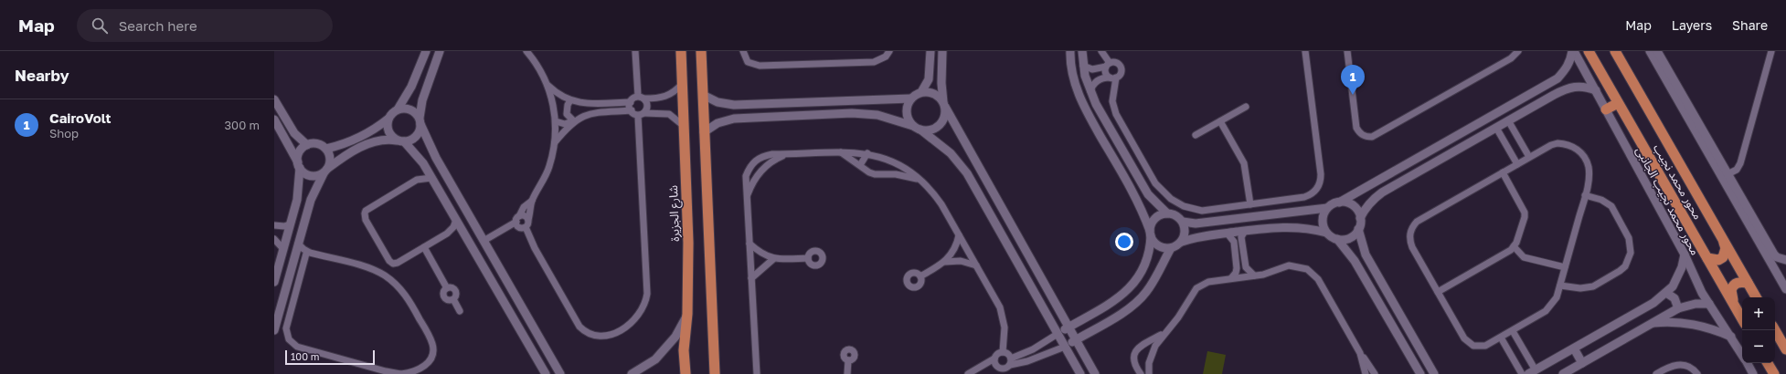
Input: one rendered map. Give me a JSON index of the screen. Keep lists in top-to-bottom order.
{
  "streets": {
    "main road": ["محور محمد نجيب", "شارع الجزيرة"],
    "street": ["محور محمد نجيب الجانبى"]
  },
  "scale_bar": "100 m",
  "page": {
    "header": "Map",
    "search": "Search here",
    "nav": ["Map", "Layers", "Share"],
    "heading": "Nearby",
    "pins": "1",
    "list": [
      {
        "mark": "1",
        "name": "CairoVolt",
        "note": "Shop",
        "value": "300 m"
      }
    ],
    "map_buttons": ["+", "−"],
    "scale": "100 m"
  }
}
